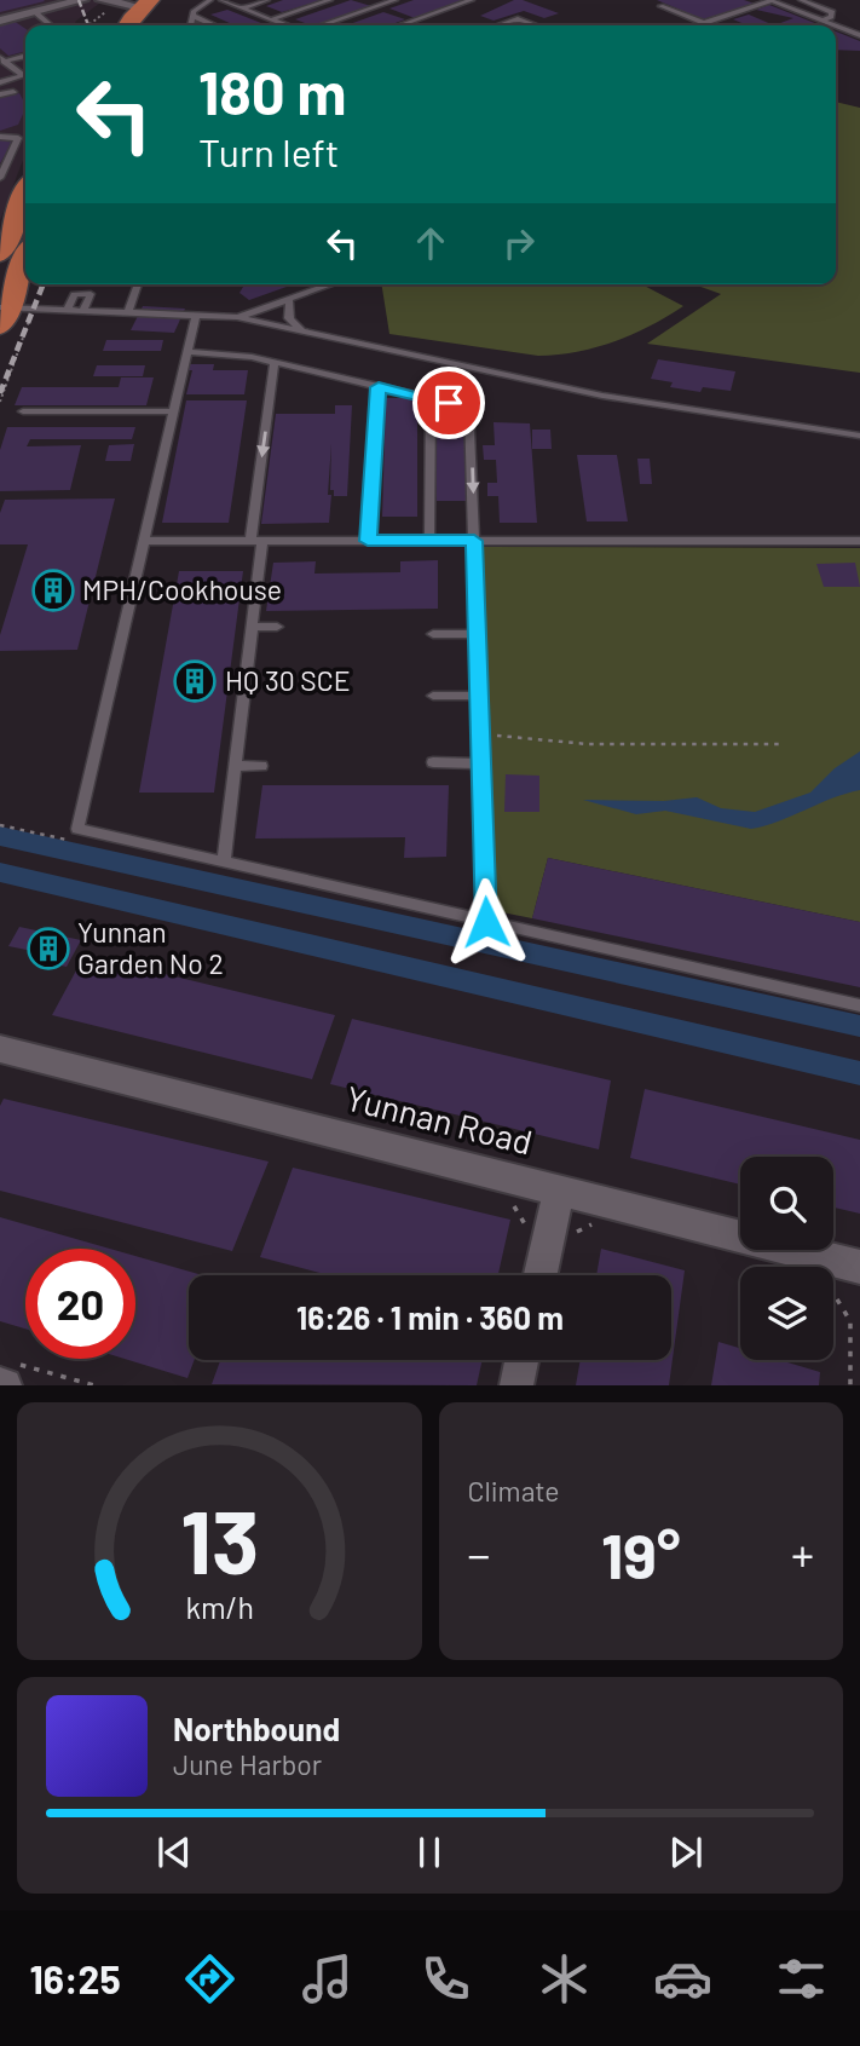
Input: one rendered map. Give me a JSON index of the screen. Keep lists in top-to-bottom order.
{
  "streets": {
    "street": ["Yunnan Road"]
  },
  "places": {
    "building": ["MPH/Cookhouse", "HQ 30 SCE", "Yunnan Garden No 2"]
  },
  "page": {
    "turn": ["180 m", "Turn left"],
    "limit": "20",
    "trip": "16:26 · 1 min · 360 m",
    "tile": "Climate",
    "heat": ["−", "19°", "+"],
    "song": ["Northbound", "June Harbor"],
    "tabs": "16:25",
    "gauge": ["13", "km/h"]
  }
}
